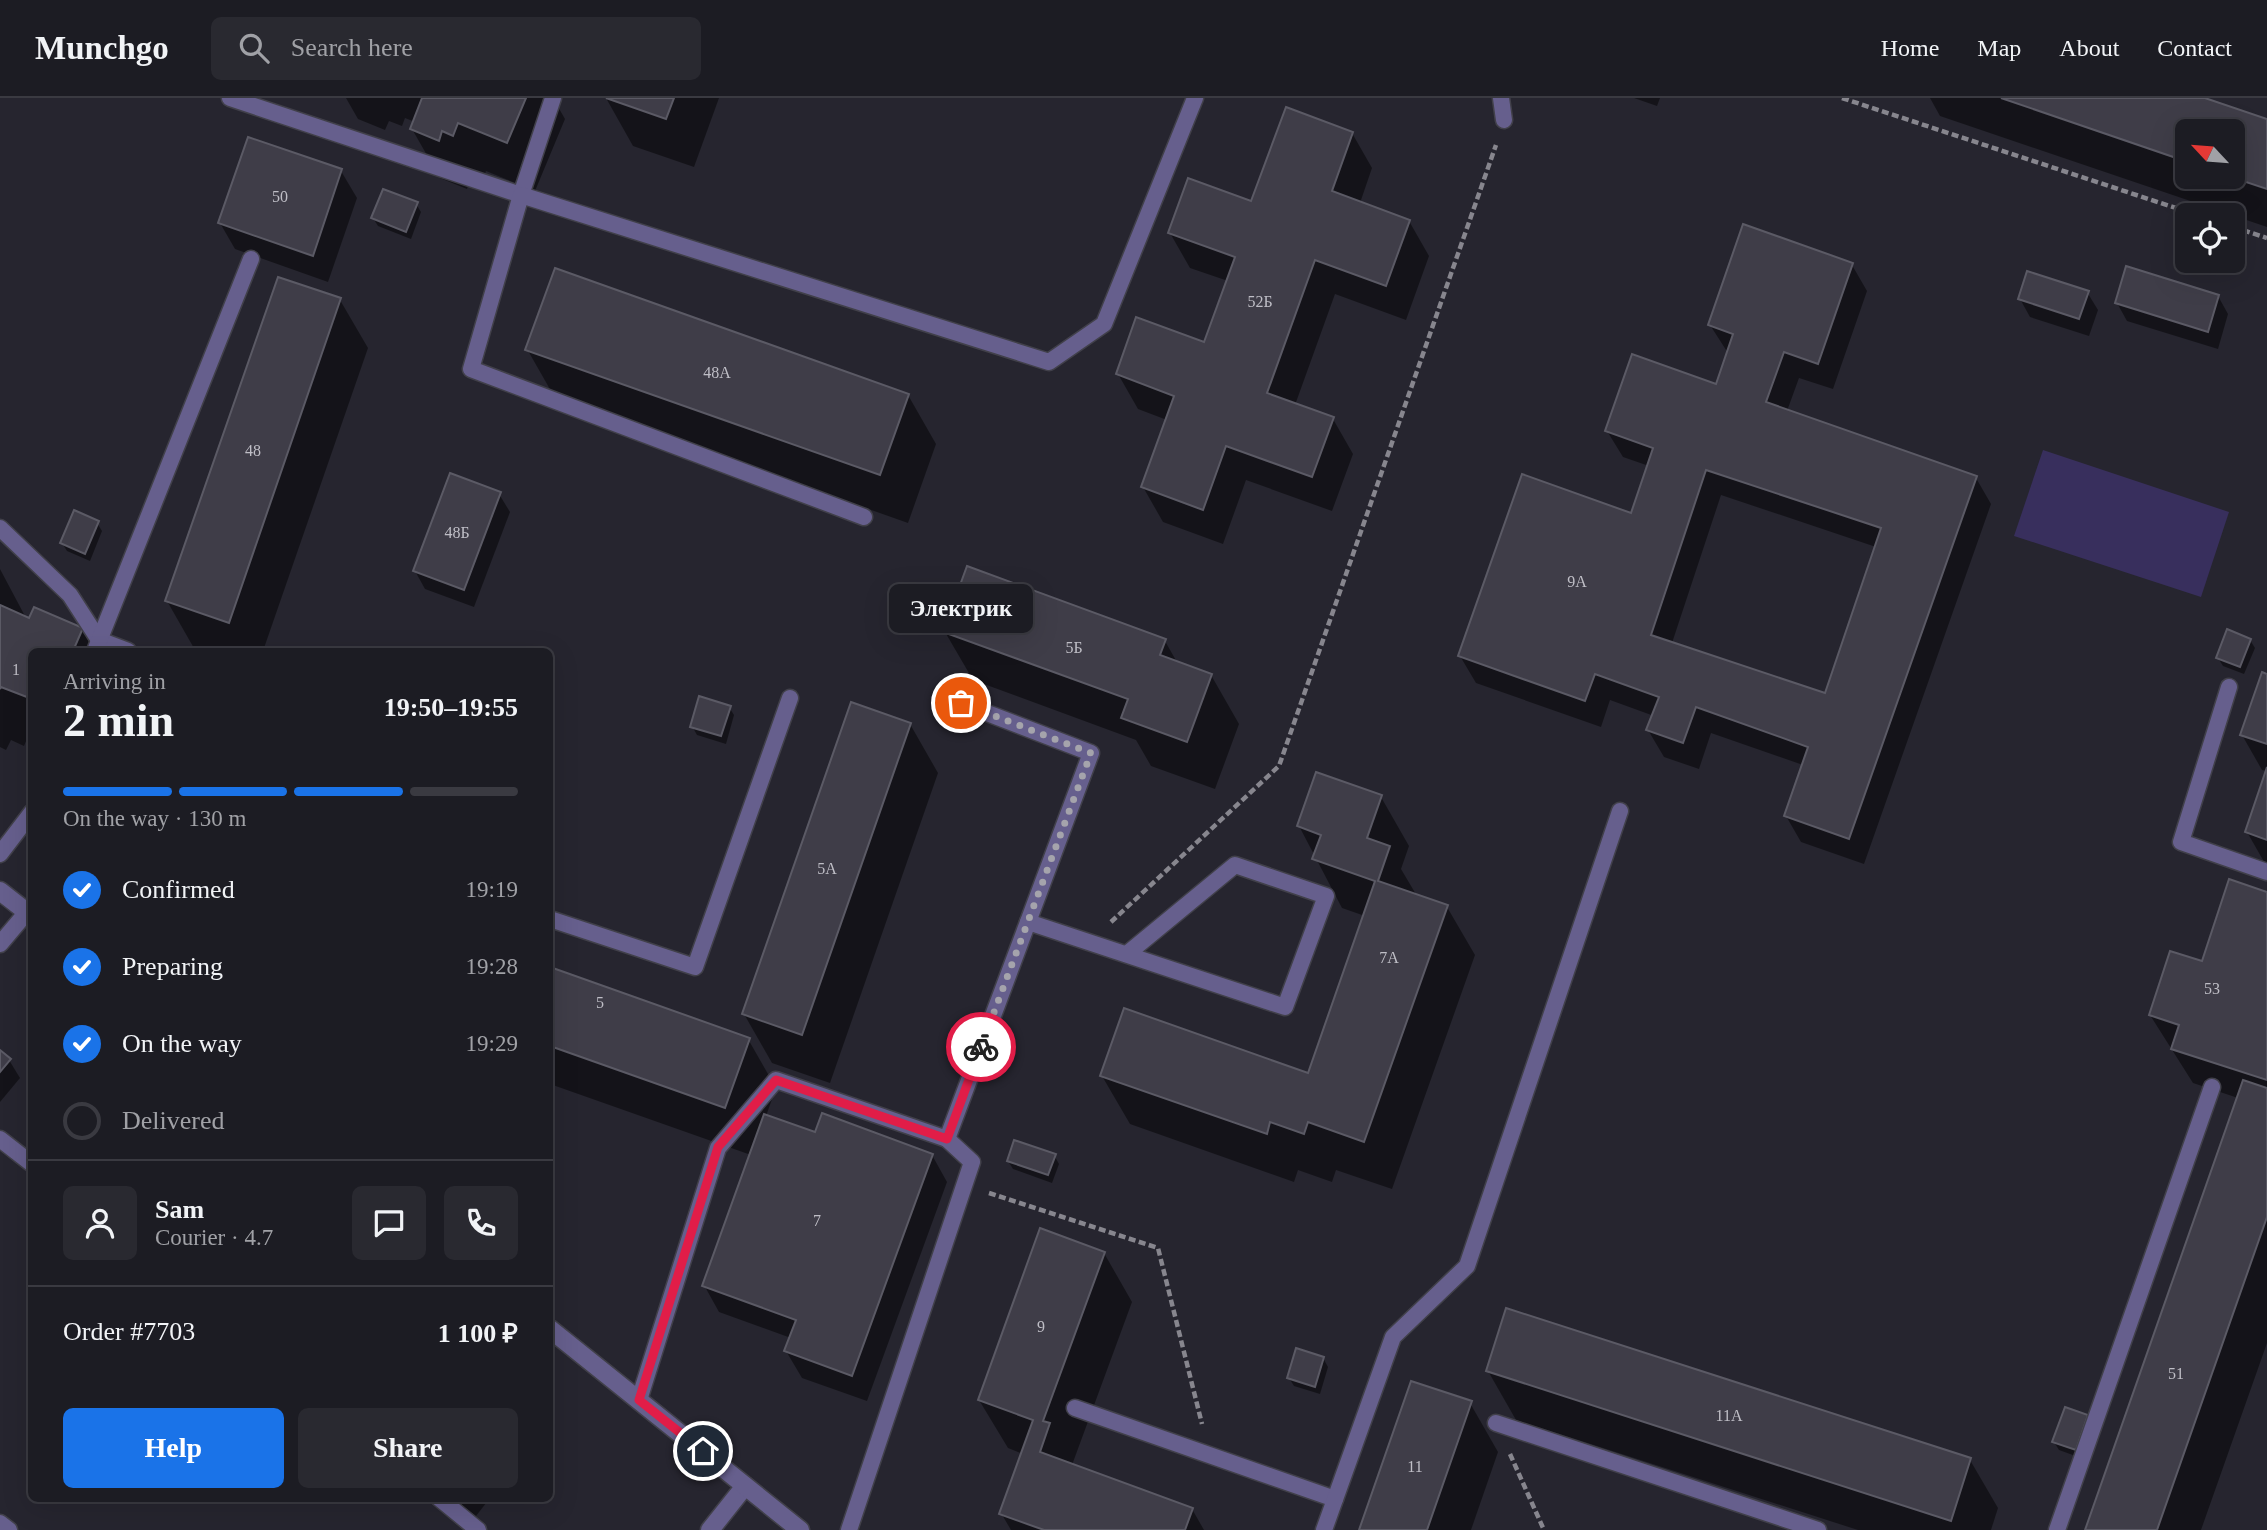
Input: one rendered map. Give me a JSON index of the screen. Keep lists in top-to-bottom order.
{
  "places": ["Электрик"],
  "house_numbers": [
    "50",
    "52Б",
    "48А",
    "48",
    "48Б",
    "9А",
    "5Б",
    "1",
    "5А",
    "7А",
    "53",
    "5",
    "7",
    "9",
    "51",
    "11А",
    "11"
  ],
  "north": "top left",
  "page": {
    "header": "Munchgo",
    "search": "Search here",
    "nav": [
      "Home",
      "Map",
      "About",
      "Contact"
    ],
    "bubble": "Электрик",
    "heading": ["2 min", "Arriving in", "19:50–19:55"],
    "panel": [
      "Sam",
      "Courier · 4.7",
      "Order #7703",
      "1 100 ₽"
    ],
    "bar": "On the way · 130 m",
    "list": [
      ["Confirmed", "19:19"],
      ["Preparing", "19:28"],
      ["On the way", "19:29"],
      "Delivered"
    ],
    "buttons": ["Help", "Share"]
  }
}
